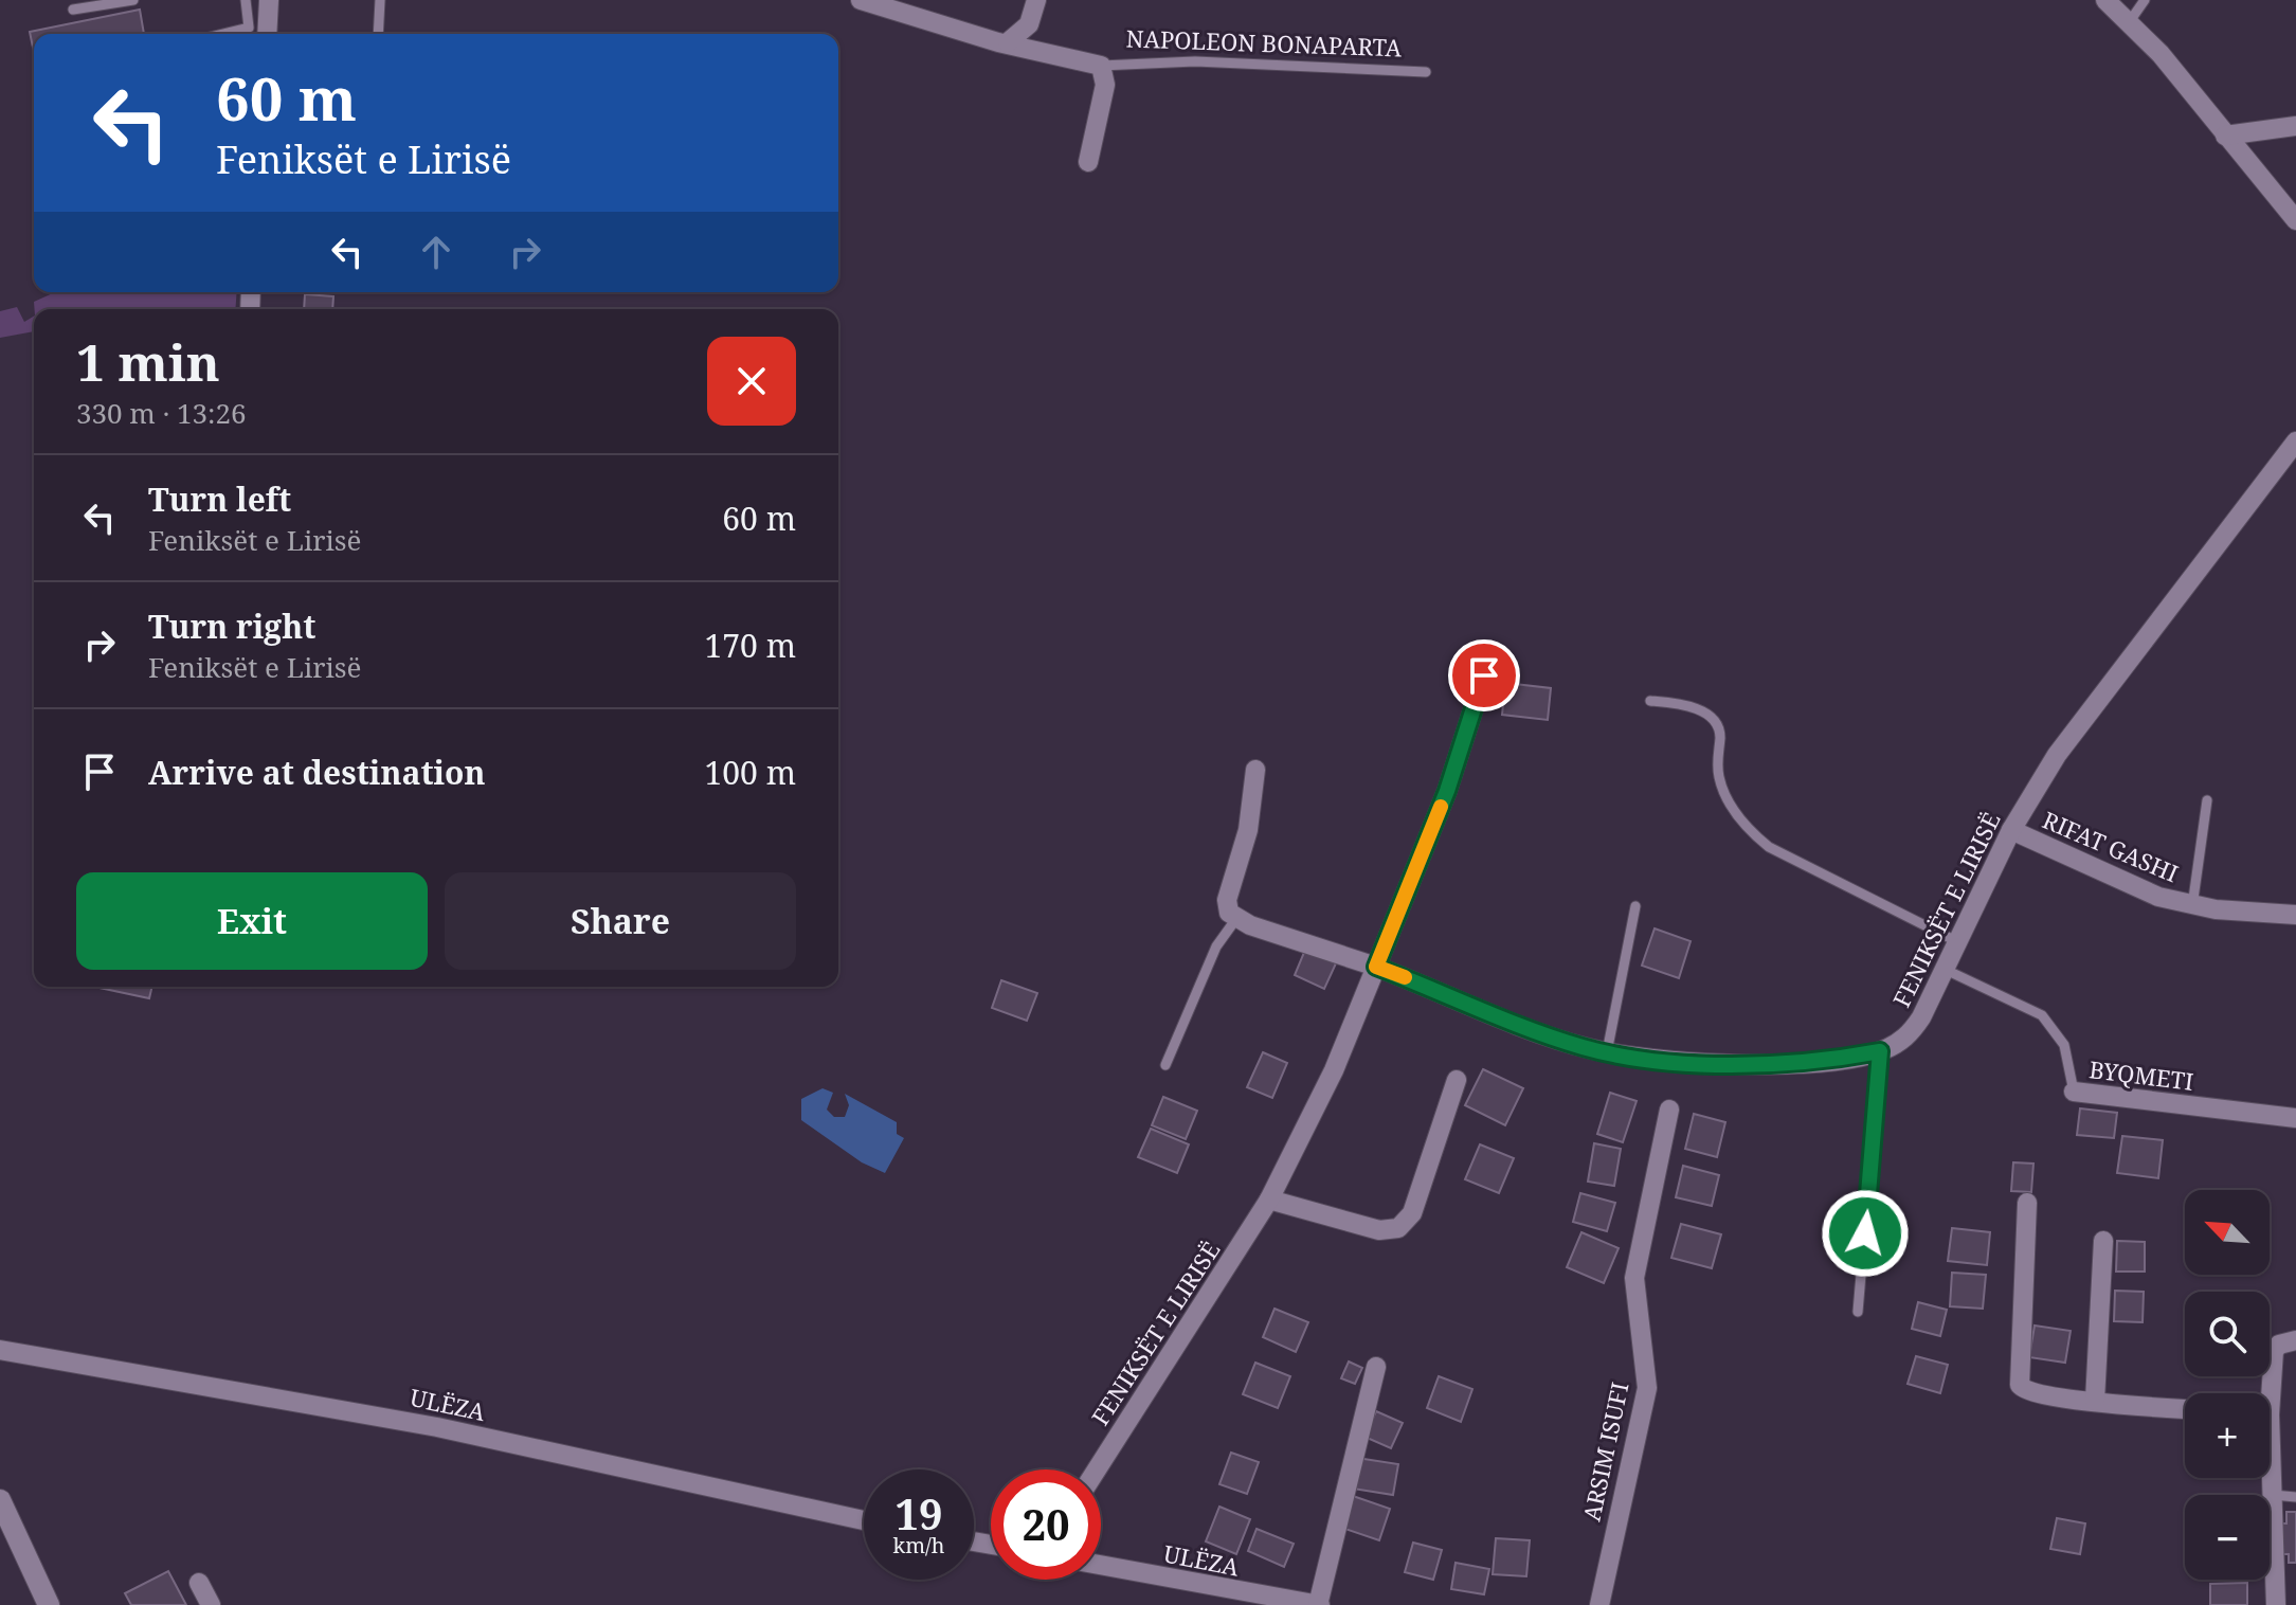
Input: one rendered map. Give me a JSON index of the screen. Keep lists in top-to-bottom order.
{
  "streets": {
    "street": [
      "NAPOLEON BONAPARTA",
      "RIFAT GASHI",
      "FENIKSËT E LIRISË",
      "BYQMETI",
      "ULËZA",
      "ARSIM ISUFI"
    ]
  },
  "crossings": [
    ["RIFAT GASHI", "FENIKSËT E LIRISË"],
    ["FENIKSËT E LIRISË", "BYQMETI"]
  ],
  "north": "top left",
  "page": {
    "turn": ["60 m", "Feniksët e Lirisë"],
    "heading": ["1 min", "330 m · 13:26"],
    "list": [
      {
        "name": "Turn left",
        "note": "Feniksët e Lirisë",
        "value": "60 m"
      },
      {
        "name": "Turn right",
        "note": "Feniksët e Lirisë",
        "value": "170 m"
      },
      {
        "name": "Arrive at destination",
        "value": "100 m"
      }
    ],
    "buttons": ["Exit", "Share"],
    "map_buttons": ["+", "−"],
    "speed": "19 km/h",
    "limit": "20"
  }
}
